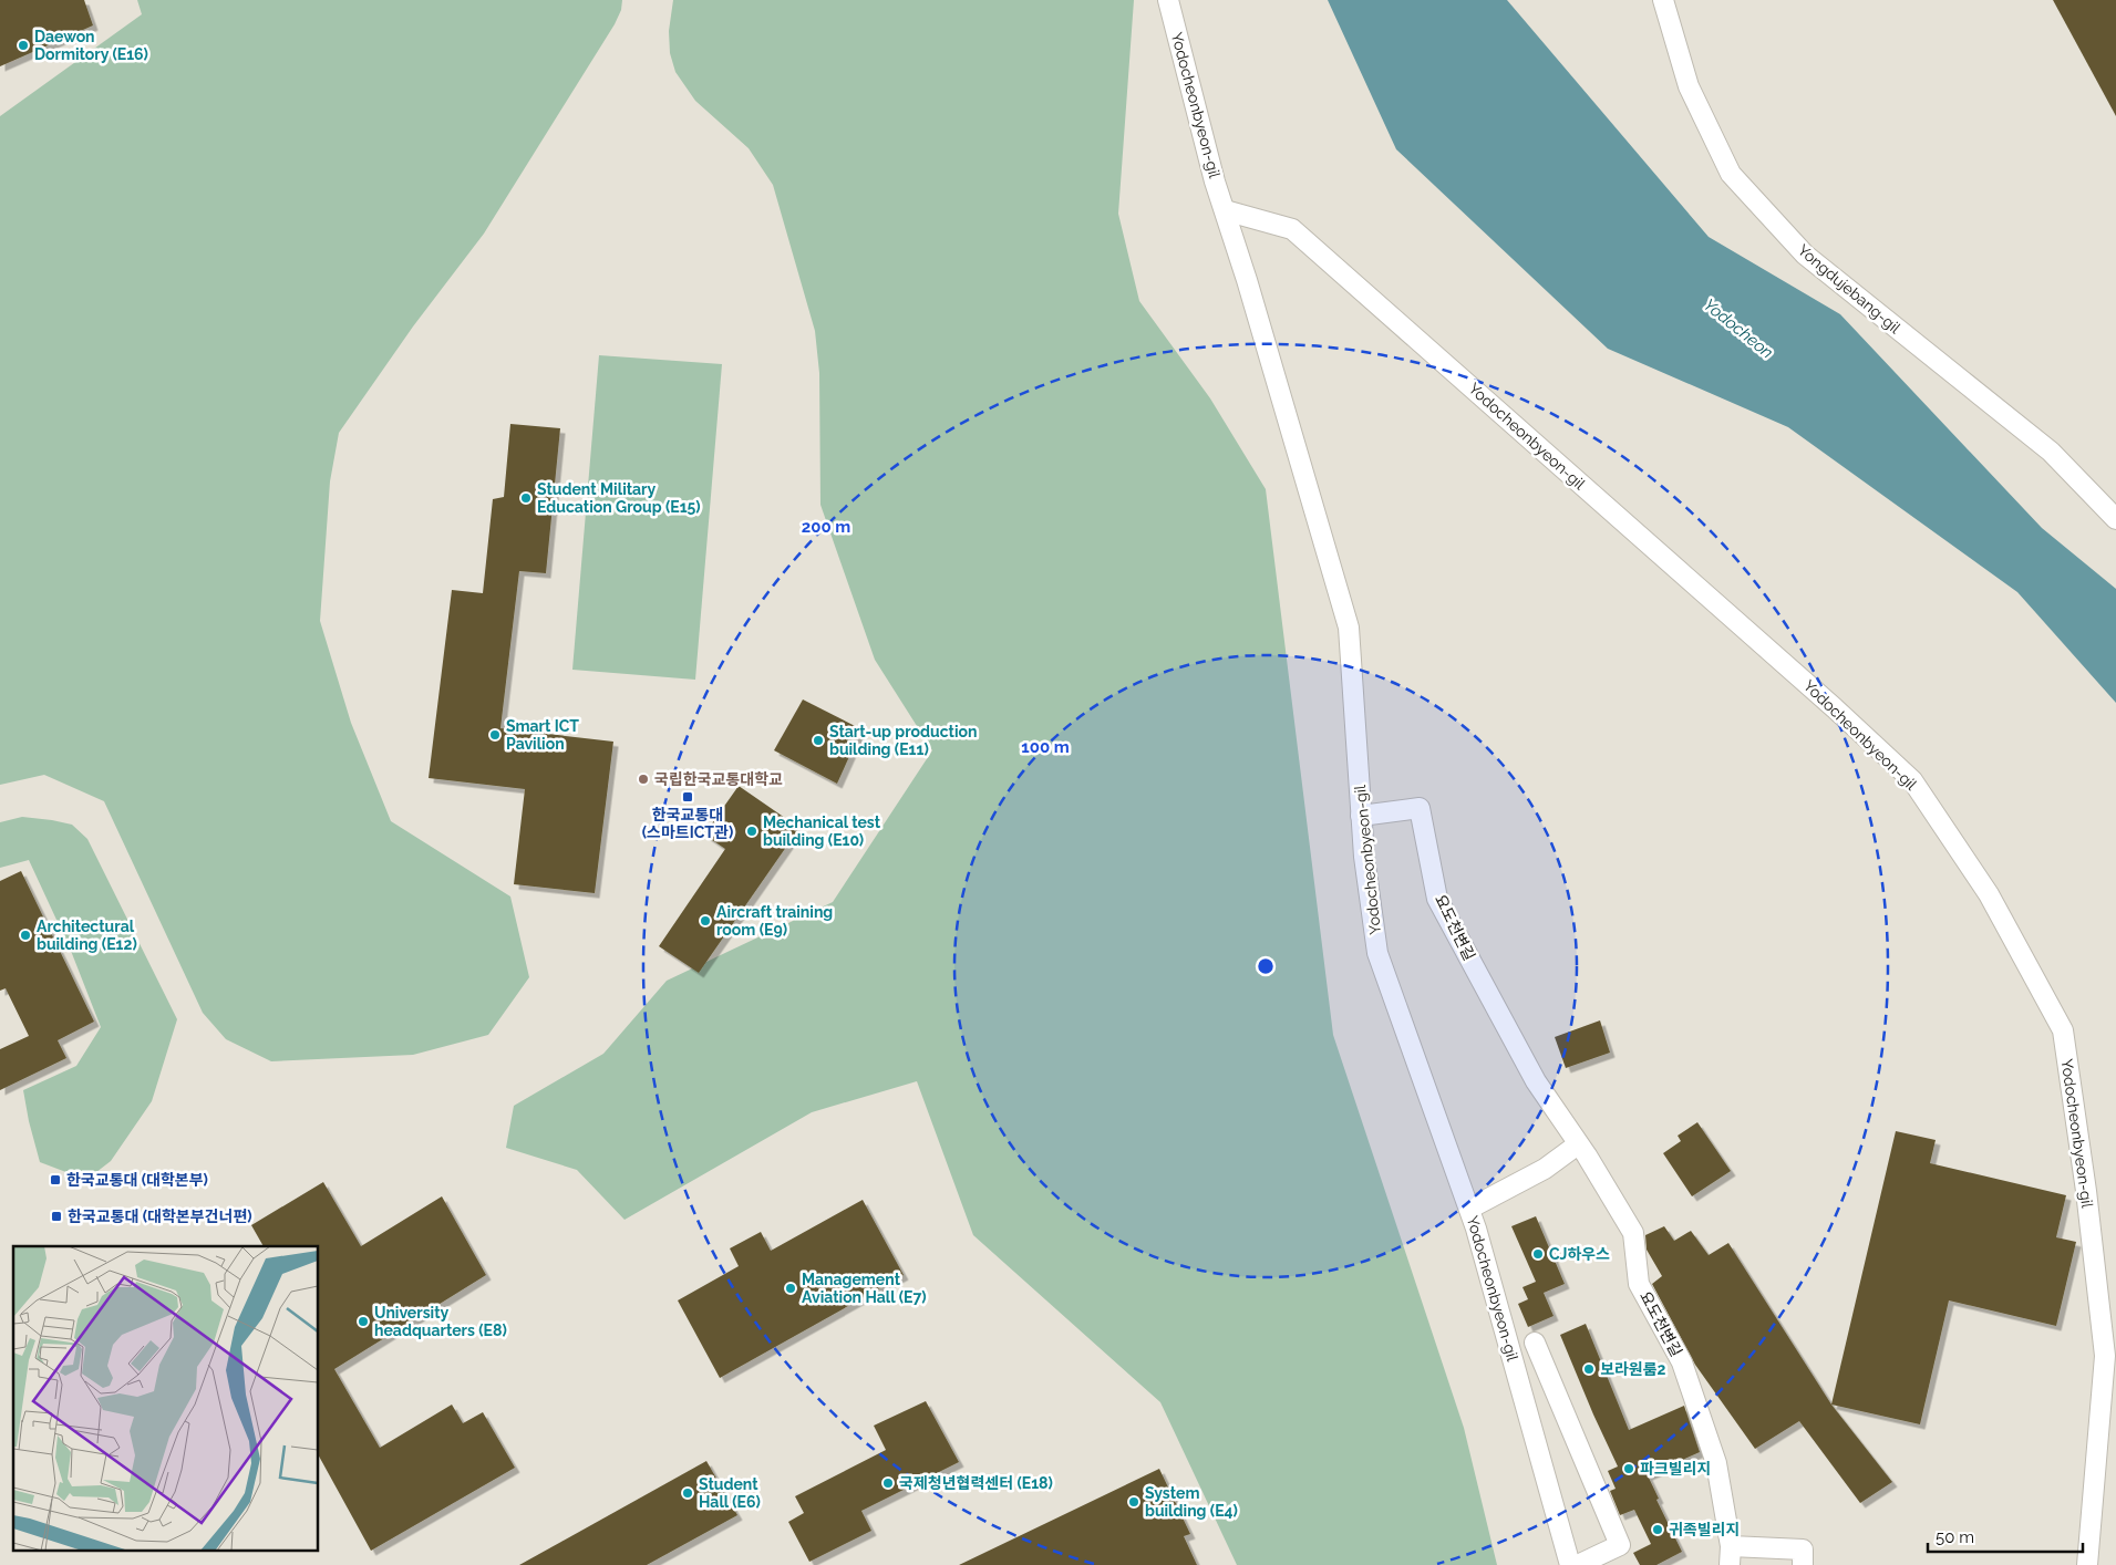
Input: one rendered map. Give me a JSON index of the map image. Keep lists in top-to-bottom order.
{
  "streets": {
    "street": ["Yodocheonbyeon-gil", "Yongdujebang-gil", "요도천변길"]
  },
  "crossings": [
    ["Yodocheonbyeon-gil", "요도천변길"]
  ],
  "water": ["Yodocheon"],
  "places": {
    "other": [
      "Daewon Dormitory (E16)",
      "Student Military Education Group (E15)",
      "Smart ICT Pavilion",
      "Start-up production building (E11)",
      "국립한국교통대학교",
      "Mechanical test building (E10)",
      "Aircraft training room (E9)",
      "Architectural building (E12)",
      "CJ하우스",
      "Management Aviation Hall (E7)",
      "University headquarters (E8)",
      "보라원룸2",
      "파크빌리지",
      "국제청년협력센터 (E18)",
      "Student Hall (E6)",
      "System building (E4)",
      "귀족빌리지"
    ],
    "transit": ["한국교통대 (스마트ICT관)", "한국교통대 (대학본부)", "한국교통대 (대학본부건너편)"]
  },
  "scale_bar": "50 m",
  "rings": ["200 m", "100 m"]
}
